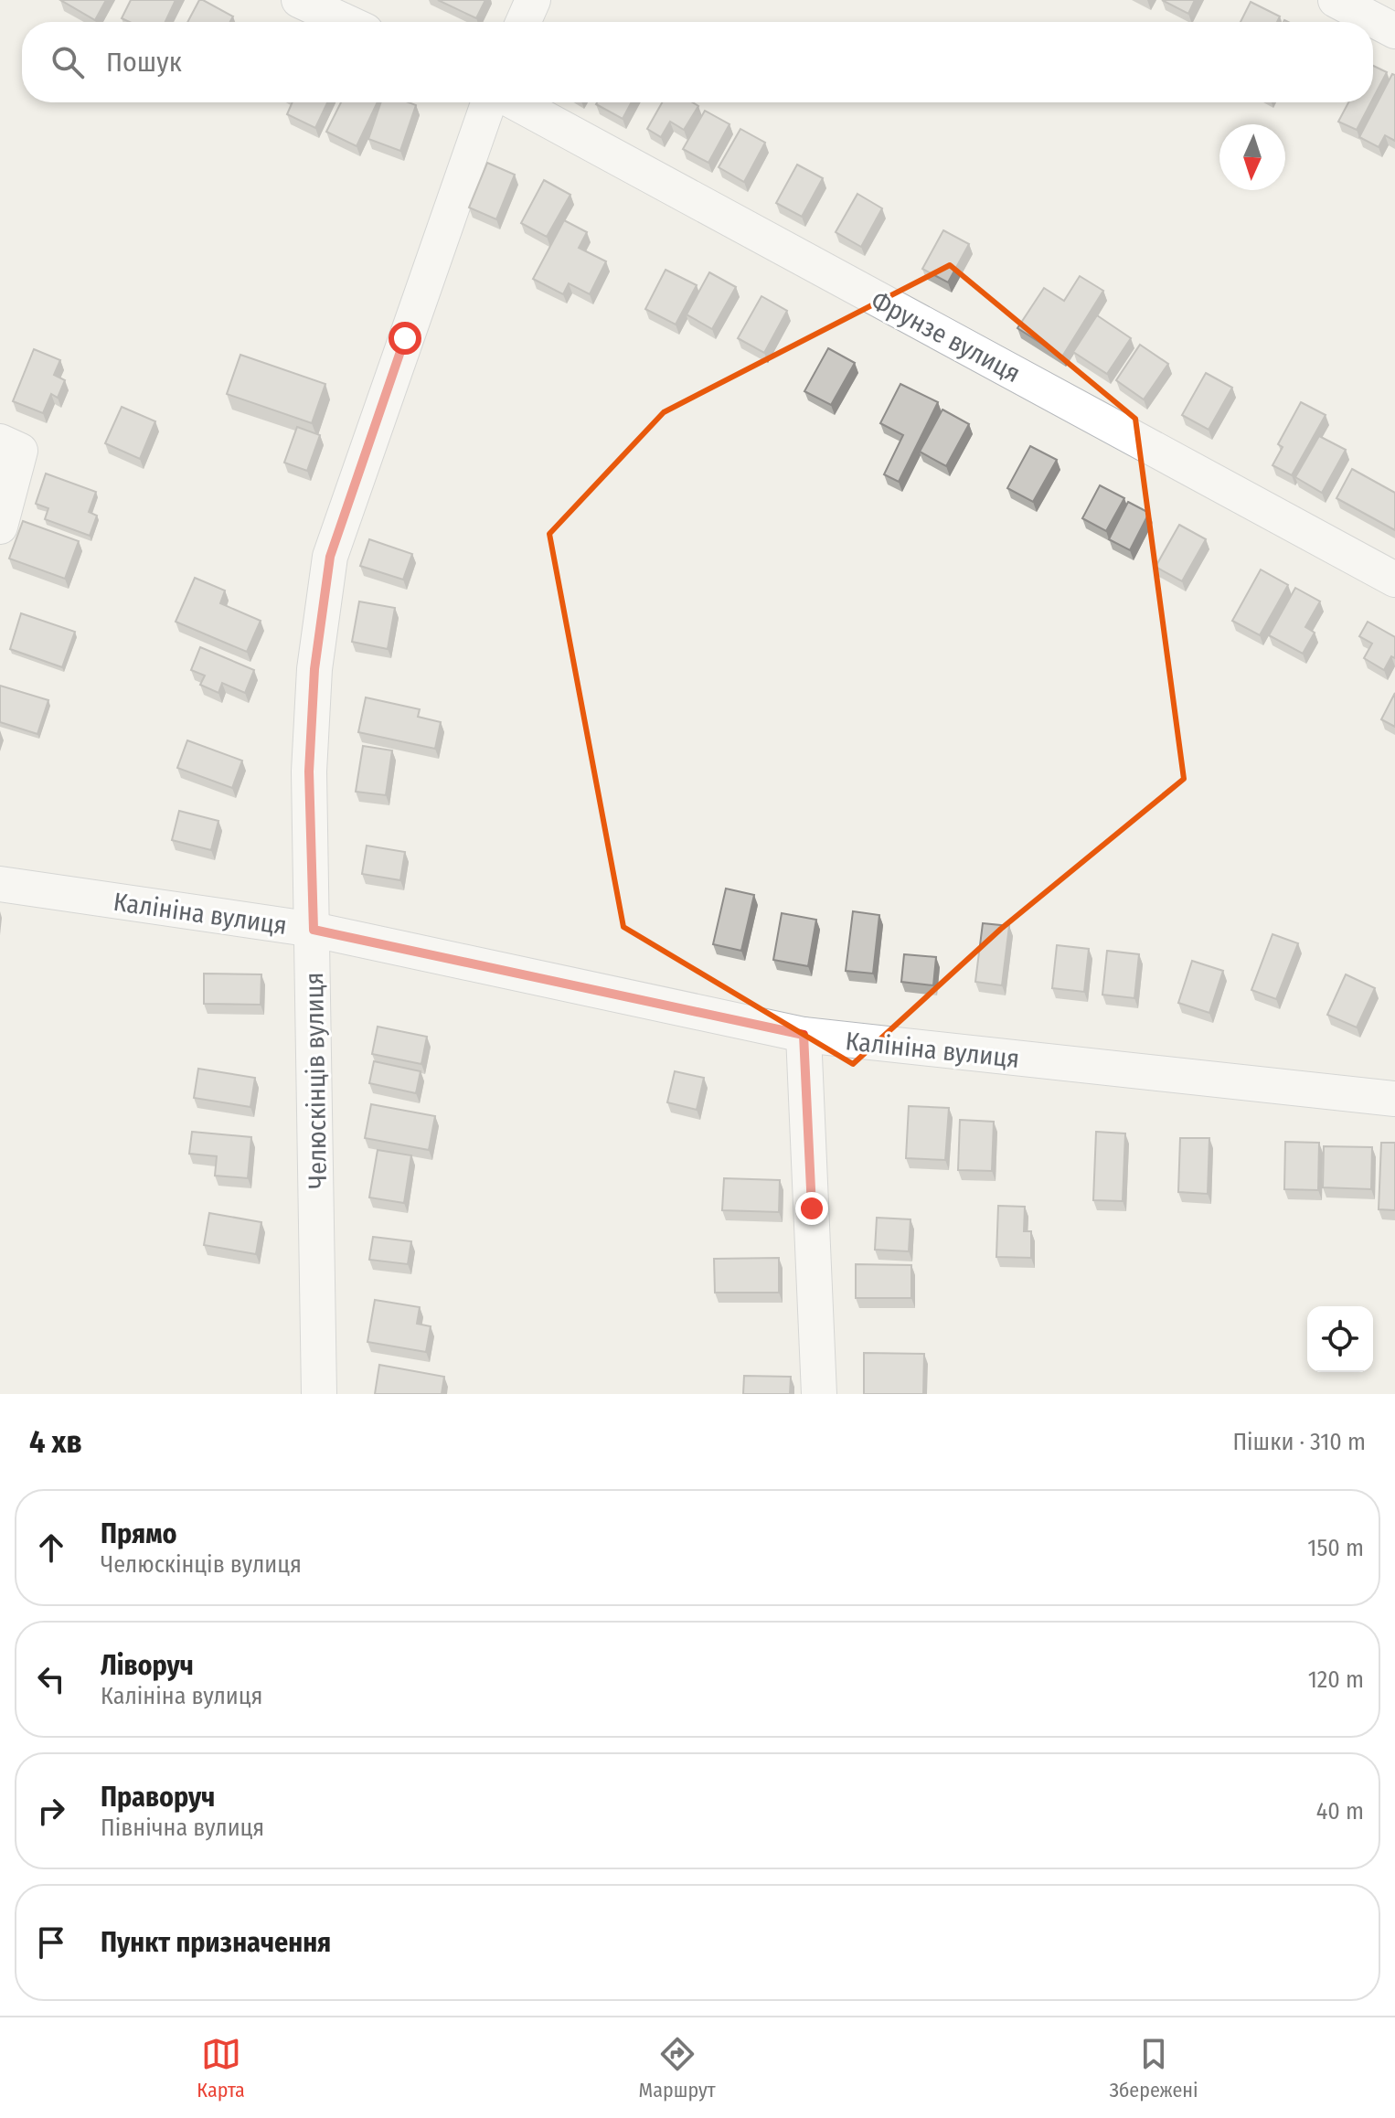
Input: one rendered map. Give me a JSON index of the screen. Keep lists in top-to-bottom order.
{
  "streets": {
    "street": ["Фрунзе вулиця", "Калініна вулиця", "Челюскінців вулиця"]
  },
  "crossings": [
    ["Калініна вулиця", "Челюскінців вулиця"]
  ],
  "north": "bottom",
  "page": {
    "search": "Пошук",
    "heading": ["4 хв", "Пішки · 310 m"],
    "list": [
      ["Прямо", "Челюскінців вулиця", "150 m"],
      ["Ліворуч", "Калініна вулиця", "120 m"],
      ["Праворуч", "Північна вулиця", "40 m"],
      "Пункт призначення"
    ],
    "nav": ["Карта", "Маршрут", "Збережені"]
  }
}
